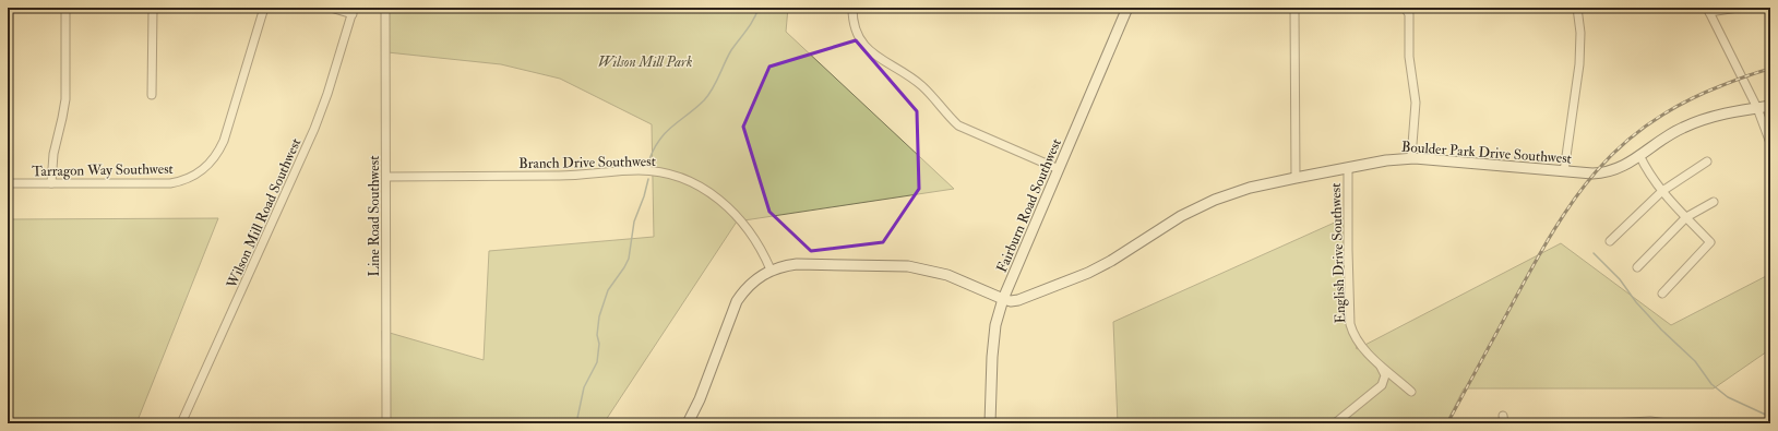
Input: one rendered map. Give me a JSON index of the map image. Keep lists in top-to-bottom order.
{
  "streets": {
    "street": [
      "Boulder Park Drive Southwest",
      "Branch Drive Southwest",
      "Tarragon Way Southwest",
      "Fairburn Road Southwest",
      "Wilson Mill Road Southwest",
      "Line Road Southwest",
      "English Drive Southwest"
    ]
  },
  "crossings": [
    ["Boulder Park Drive Southwest", "Branch Drive Southwest"],
    ["Boulder Park Drive Southwest", "Fairburn Road Southwest"],
    ["Boulder Park Drive Southwest", "English Drive Southwest"],
    ["Branch Drive Southwest", "Line Road Southwest"]
  ],
  "parks": ["Wilson Mill Park"]
}
